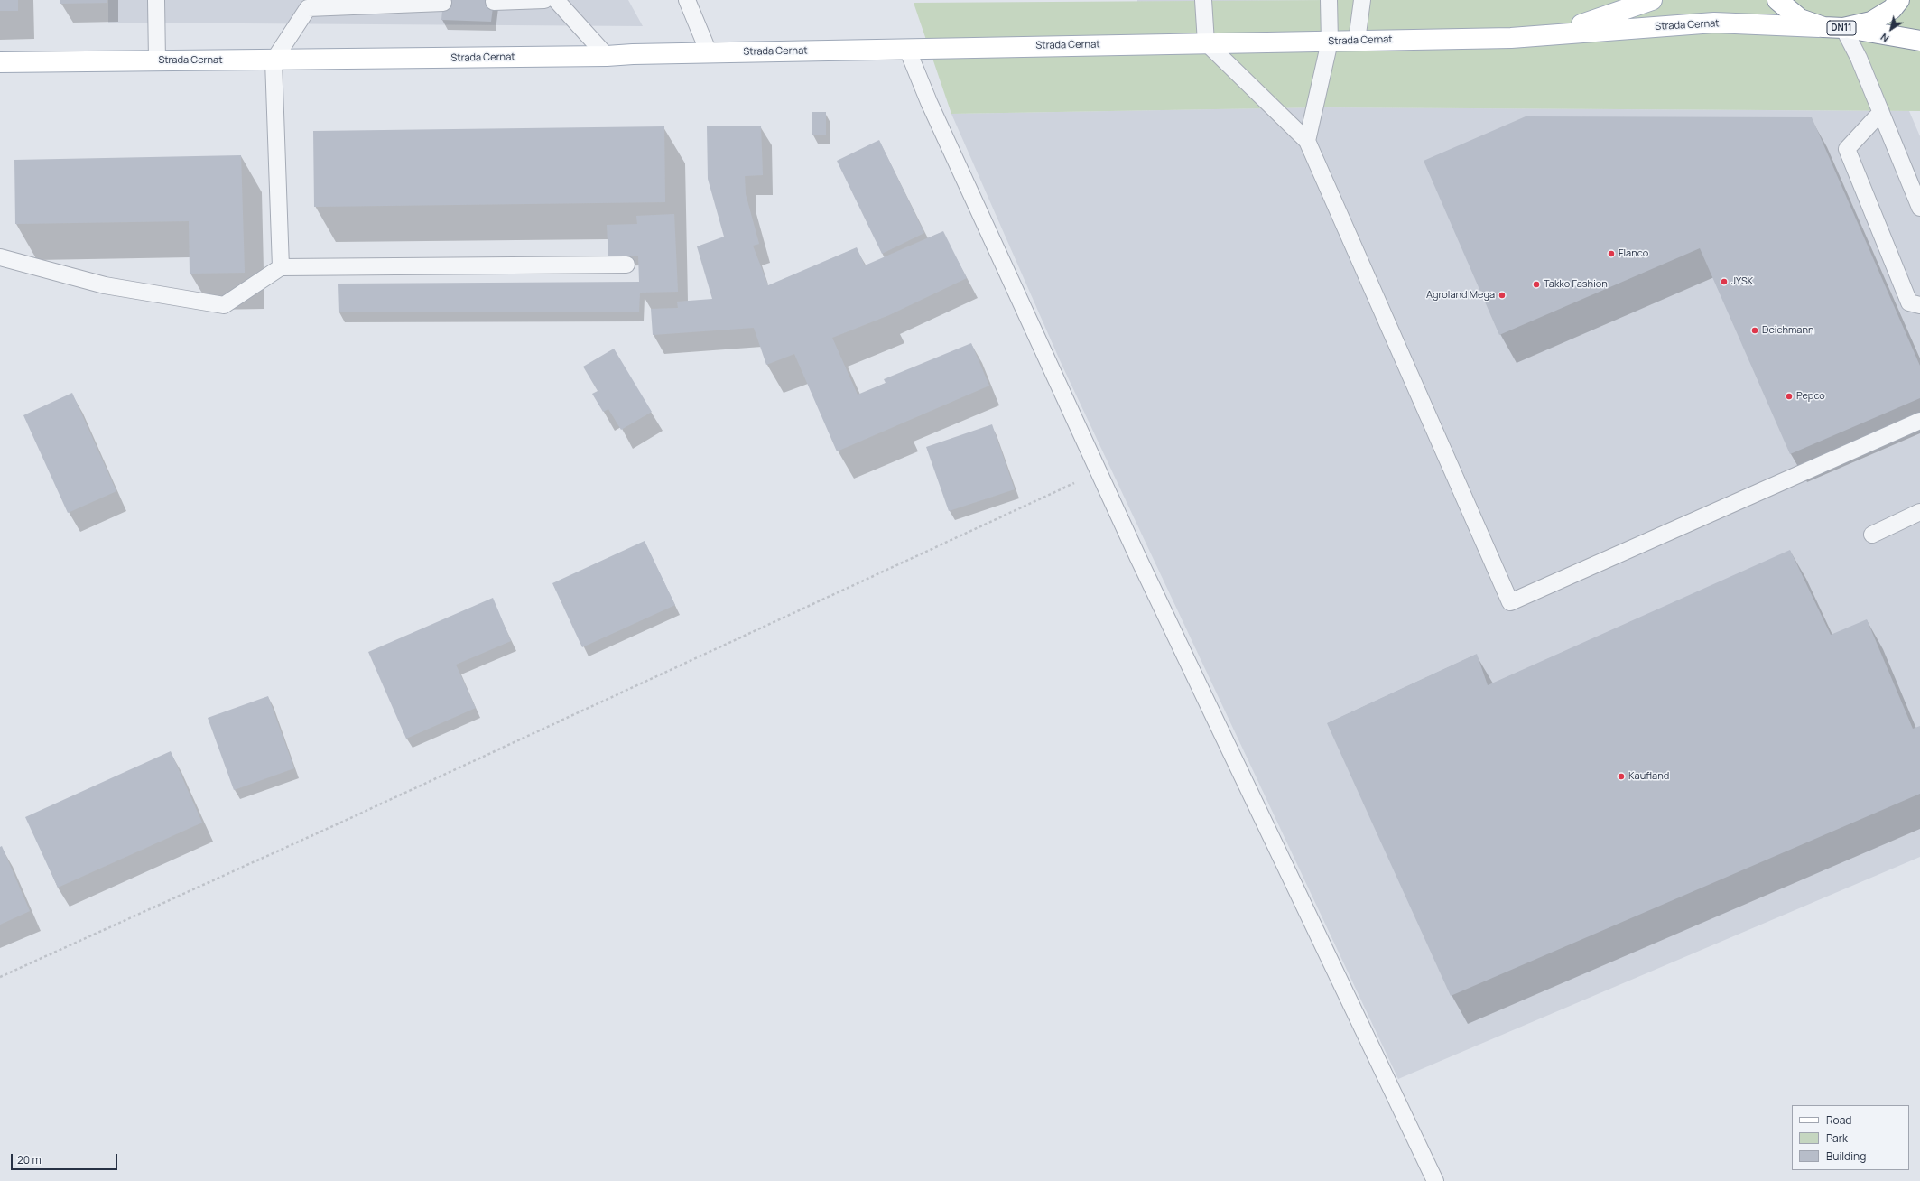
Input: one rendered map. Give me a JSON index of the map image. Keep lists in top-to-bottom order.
{
  "streets": {
    "main road": ["Strada Cernat", "DN11"]
  },
  "crossings": [
    ["Strada Cernat", "DN11"]
  ],
  "places": [
    "Flanco",
    "JYSK",
    "Takko Fashion",
    "Agroland Mega",
    "Deichmann",
    "Pepco",
    "Kaufland"
  ],
  "legend": ["Road", "Park", "Building"],
  "scale_bar": "20 m",
  "north": "bottom left"
}
